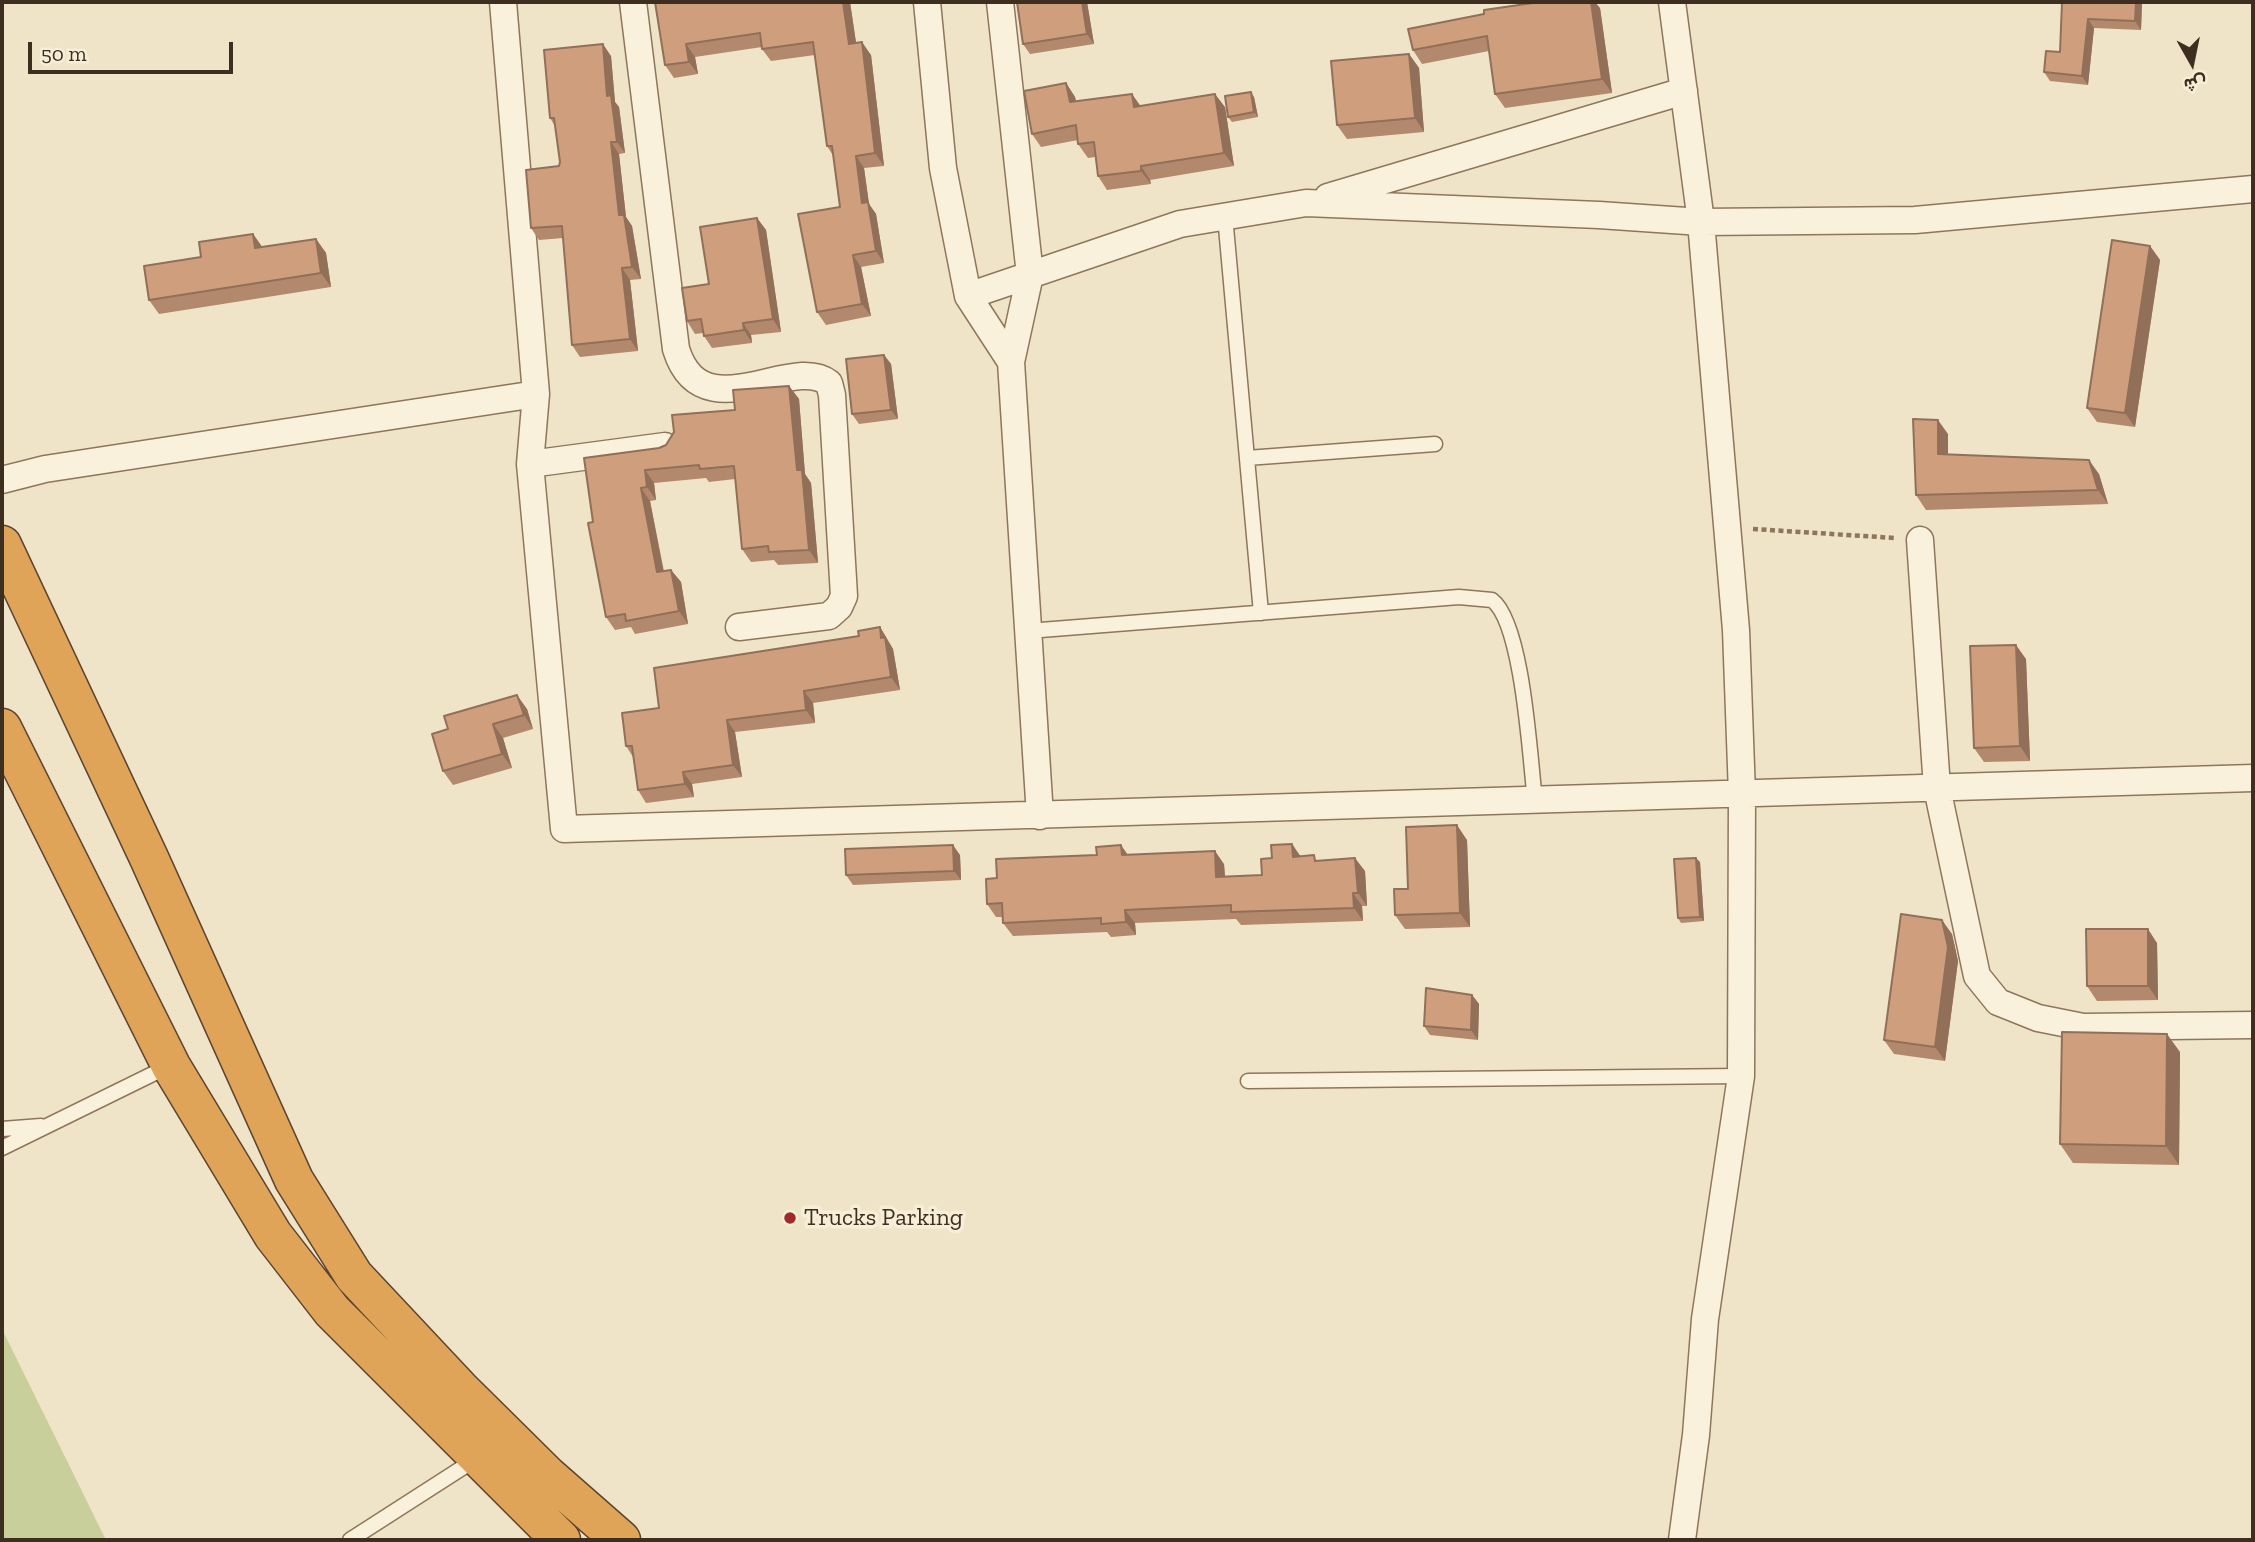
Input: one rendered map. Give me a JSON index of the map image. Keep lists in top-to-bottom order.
{
  "places": ["Trucks Parking"],
  "scale_bar": "50 m",
  "north": "bottom"
}
